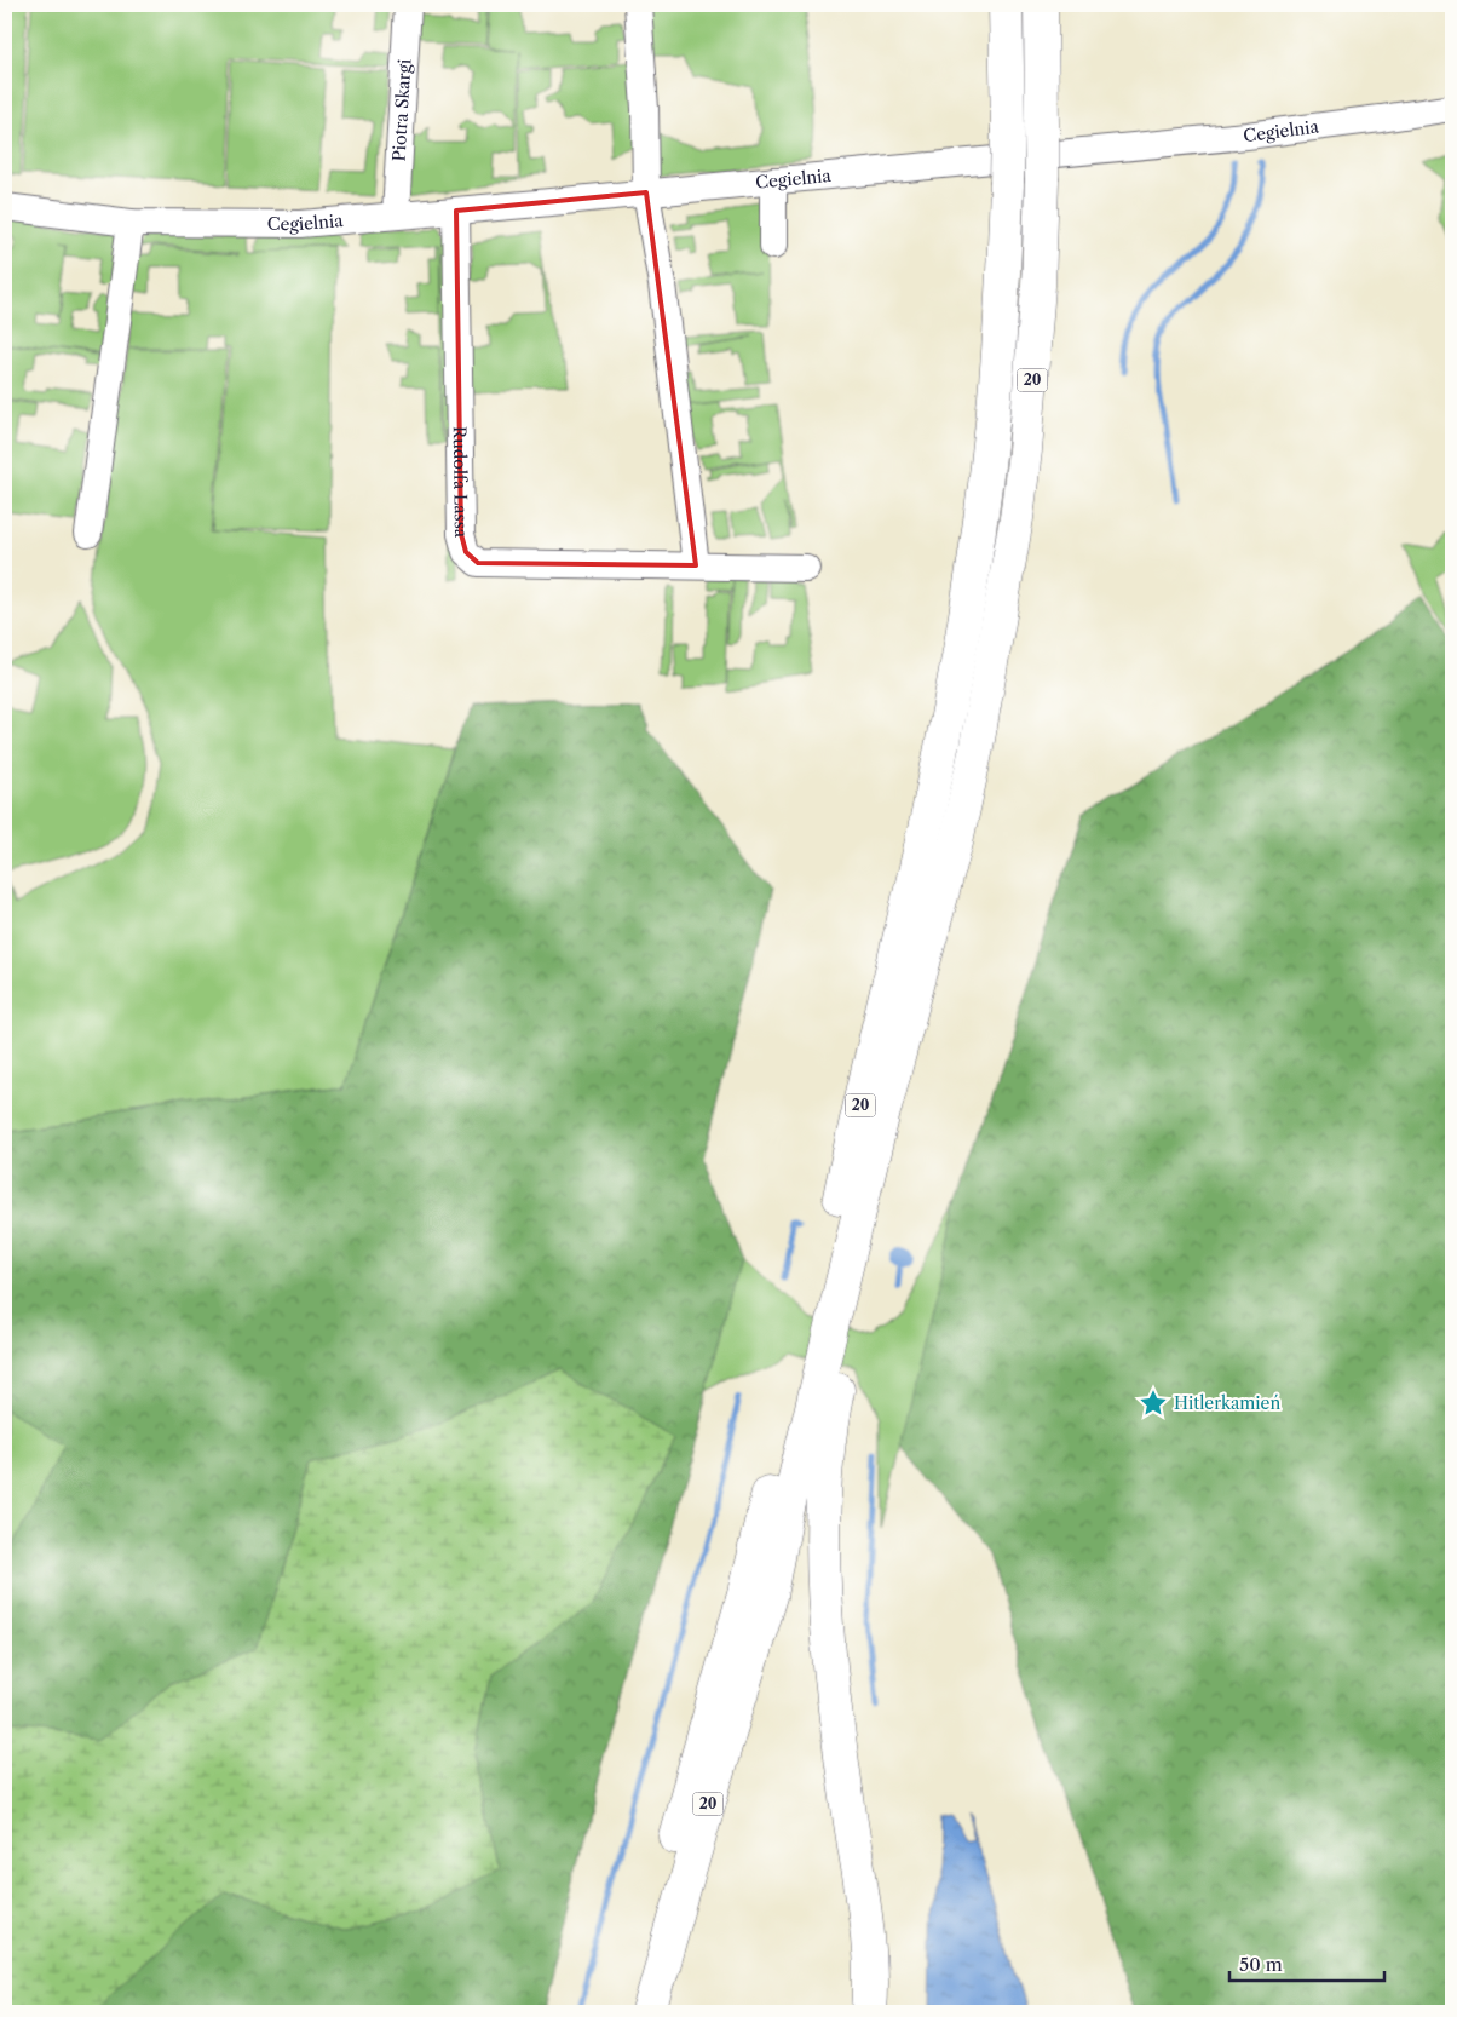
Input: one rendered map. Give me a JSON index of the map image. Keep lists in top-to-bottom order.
{
  "streets": {
    "main road": ["20"],
    "street": ["Piotra Skargi", "Cegielnia", "Rudolfa Lassa"]
  },
  "crossings": [
    ["Piotra Skargi", "Cegielnia"],
    ["Cegielnia", "Rudolfa Lassa"]
  ],
  "places": {
    "place": ["Hitlerkamień"]
  },
  "scale_bar": "50 m"
}
